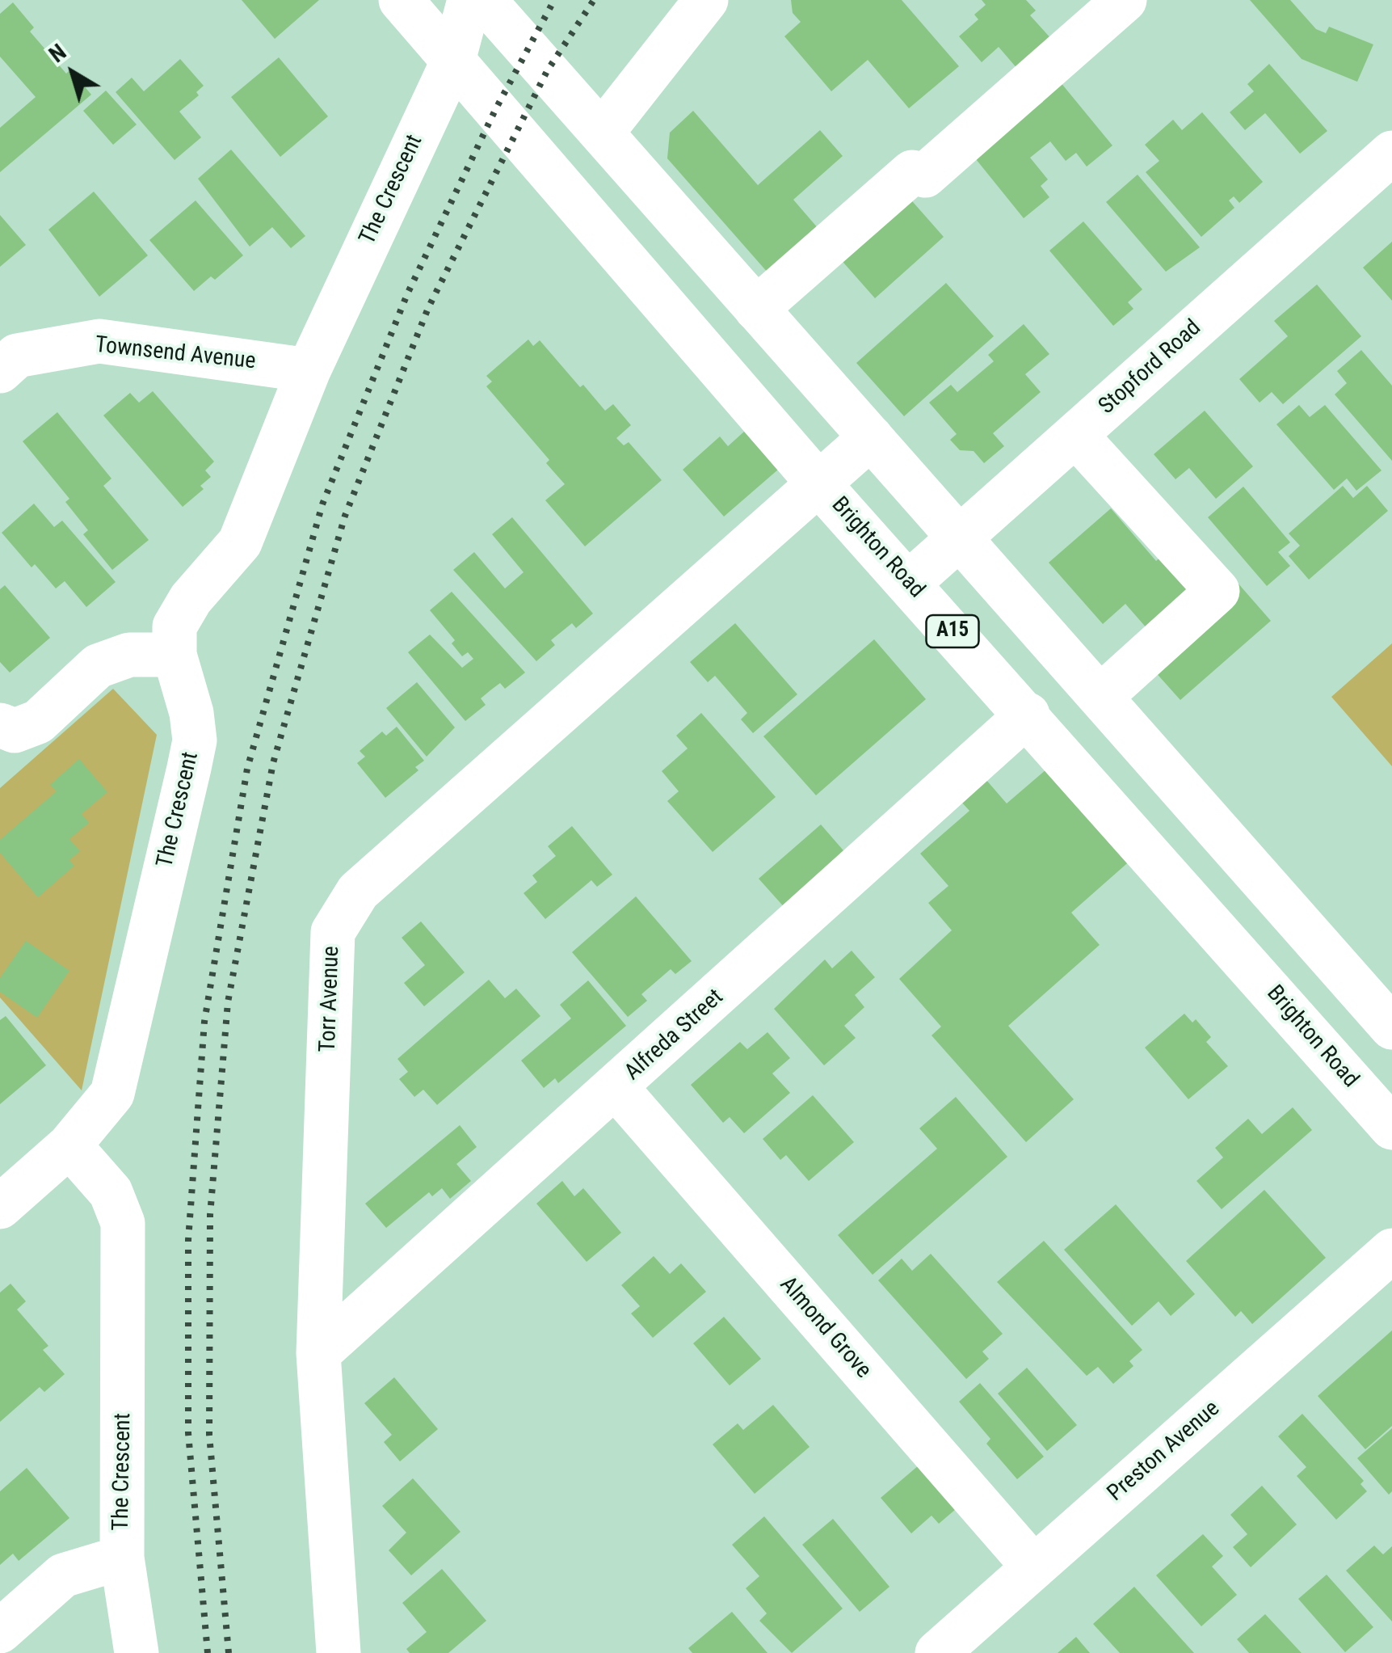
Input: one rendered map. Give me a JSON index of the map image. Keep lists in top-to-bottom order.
{
  "streets": {
    "street": [
      "The Crescent",
      "Townsend Avenue",
      "Stopford Road",
      "Brighton Road",
      "A15",
      "Torr Avenue",
      "Alfreda Street",
      "Almond Grove",
      "Preston Avenue"
    ]
  },
  "crossings": [
    ["The Crescent", "Townsend Avenue"],
    ["The Crescent", "Brighton Road"],
    ["Stopford Road", "Brighton Road"],
    ["Brighton Road", "Torr Avenue"],
    ["Brighton Road", "Alfreda Street"],
    ["Torr Avenue", "Alfreda Street"],
    ["Alfreda Street", "Almond Grove"],
    ["Almond Grove", "Preston Avenue"]
  ],
  "north": "top left"
}
